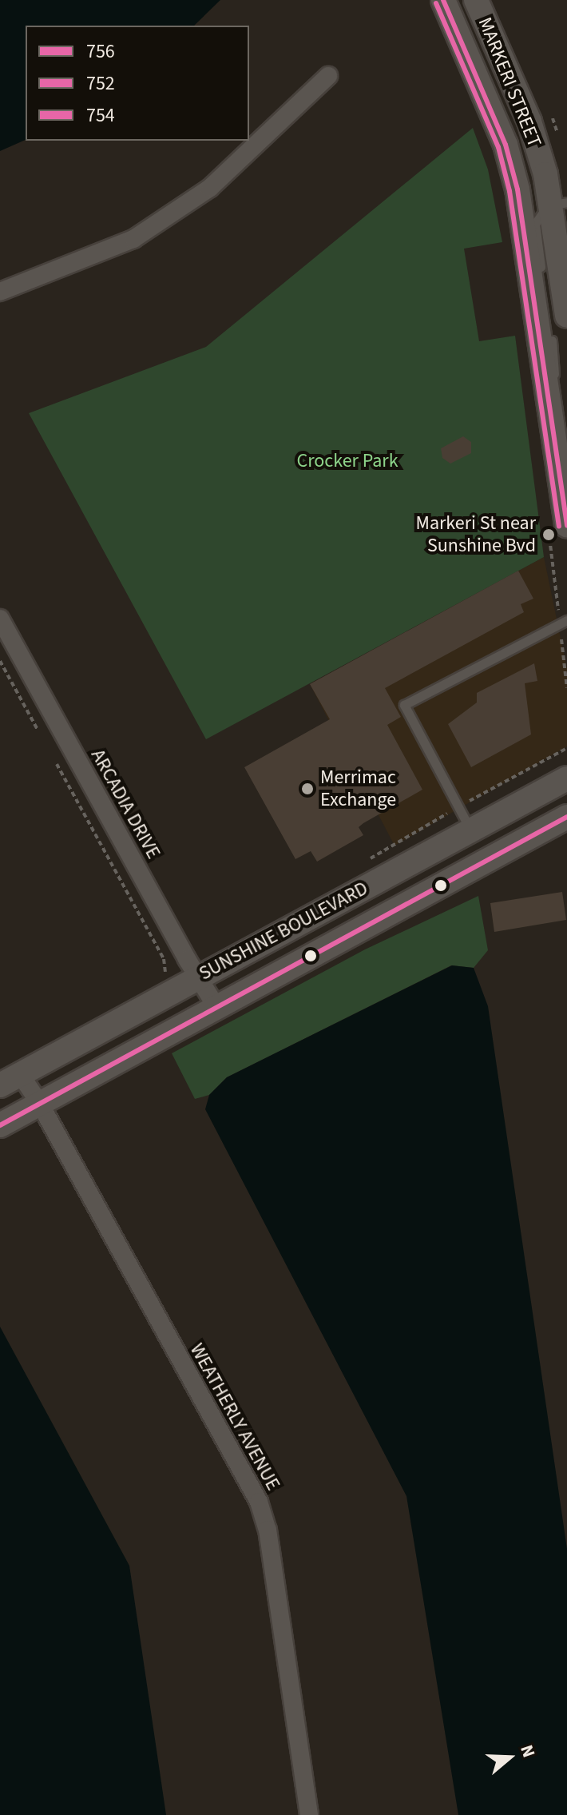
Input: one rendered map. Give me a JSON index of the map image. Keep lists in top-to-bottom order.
{
  "streets": {
    "main road": ["MARKERI STREET", "SUNSHINE BOULEVARD"],
    "street": ["ARCADIA DRIVE", "WEATHERLY AVENUE"]
  },
  "crossings": [
    ["ARCADIA DRIVE", "SUNSHINE BOULEVARD"],
    ["SUNSHINE BOULEVARD", "WEATHERLY AVENUE"]
  ],
  "parks": ["Crocker Park"],
  "places": ["Markeri St near Sunshine Bvd", "Merrimac Exchange"],
  "lines": ["transit line 752", "transit line 754", "transit line 756"],
  "legend": ["756", "752", "754"],
  "north": "right"
}
